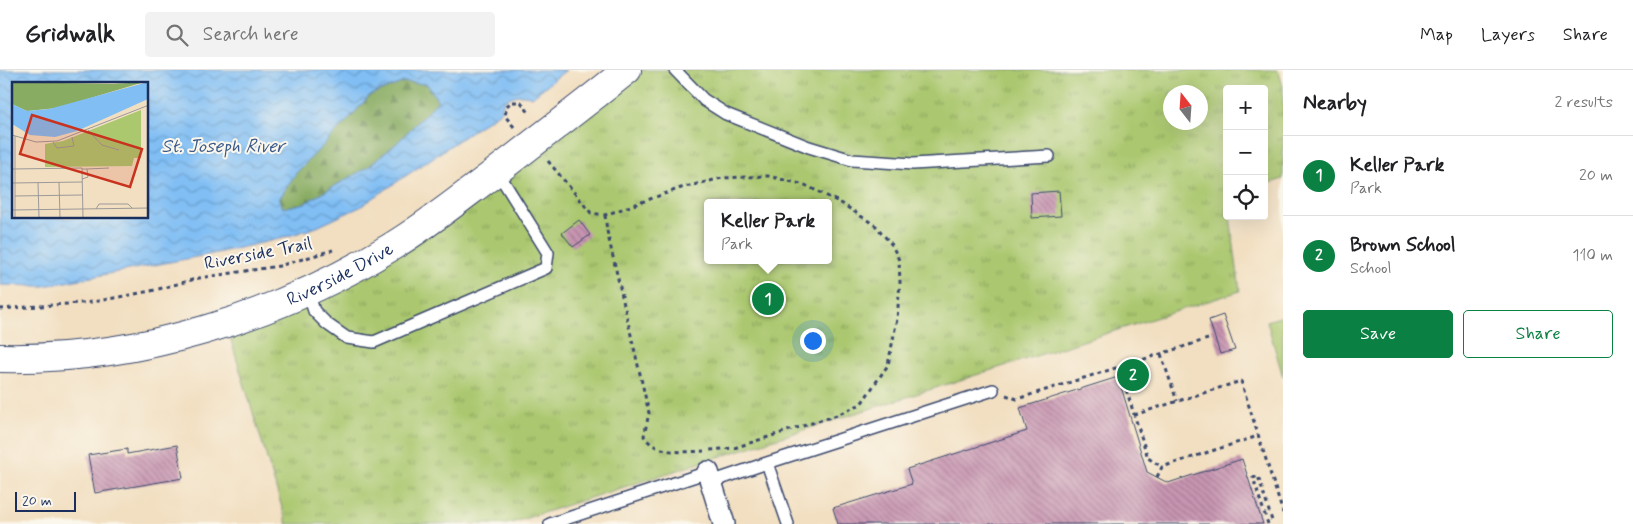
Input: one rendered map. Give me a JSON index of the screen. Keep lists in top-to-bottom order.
{
  "streets": {
    "street": ["Riverside Drive"],
    "path": ["Riverside Trail"]
  },
  "water": ["St. Joseph River"],
  "scale_bar": "20 m",
  "north": "top",
  "page": {
    "header": "Gridwalk",
    "search": "Search here",
    "nav": ["Map", "Layers", "Share"],
    "heading": ["Nearby", "2 results"],
    "map_buttons": ["+", "−"],
    "list": [
      {
        "mark": "1",
        "name": "Keller Park",
        "note": "Park",
        "value": "20 m"
      },
      {
        "mark": "2",
        "name": "Brown School",
        "note": "School",
        "value": "110 m"
      }
    ],
    "popup": ["Keller Park", "Park"],
    "pins": ["1", "2"],
    "buttons": ["Save", "Share"],
    "scale": "20 m"
  }
}
